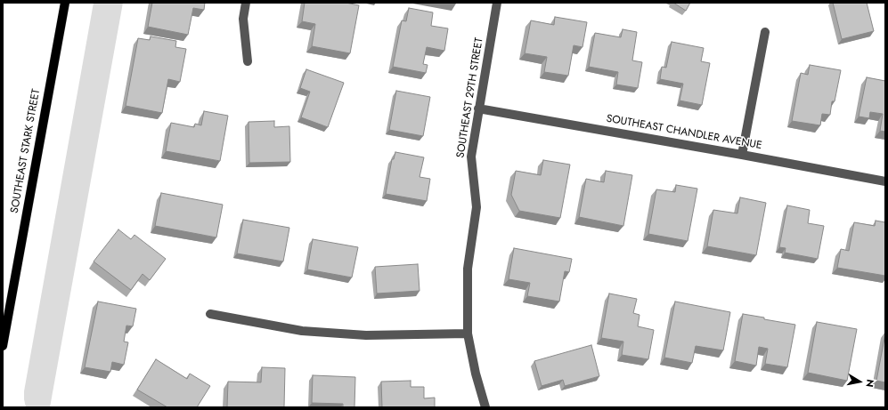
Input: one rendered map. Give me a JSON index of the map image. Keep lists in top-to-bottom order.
{
  "streets": {
    "main road": ["SOUTHEAST STARK STREET"],
    "street": ["SOUTHEAST 29TH STREET", "SOUTHEAST CHANDLER AVENUE"]
  },
  "crossings": [
    ["SOUTHEAST 29TH STREET", "SOUTHEAST CHANDLER AVENUE"]
  ],
  "north": "right"
}
